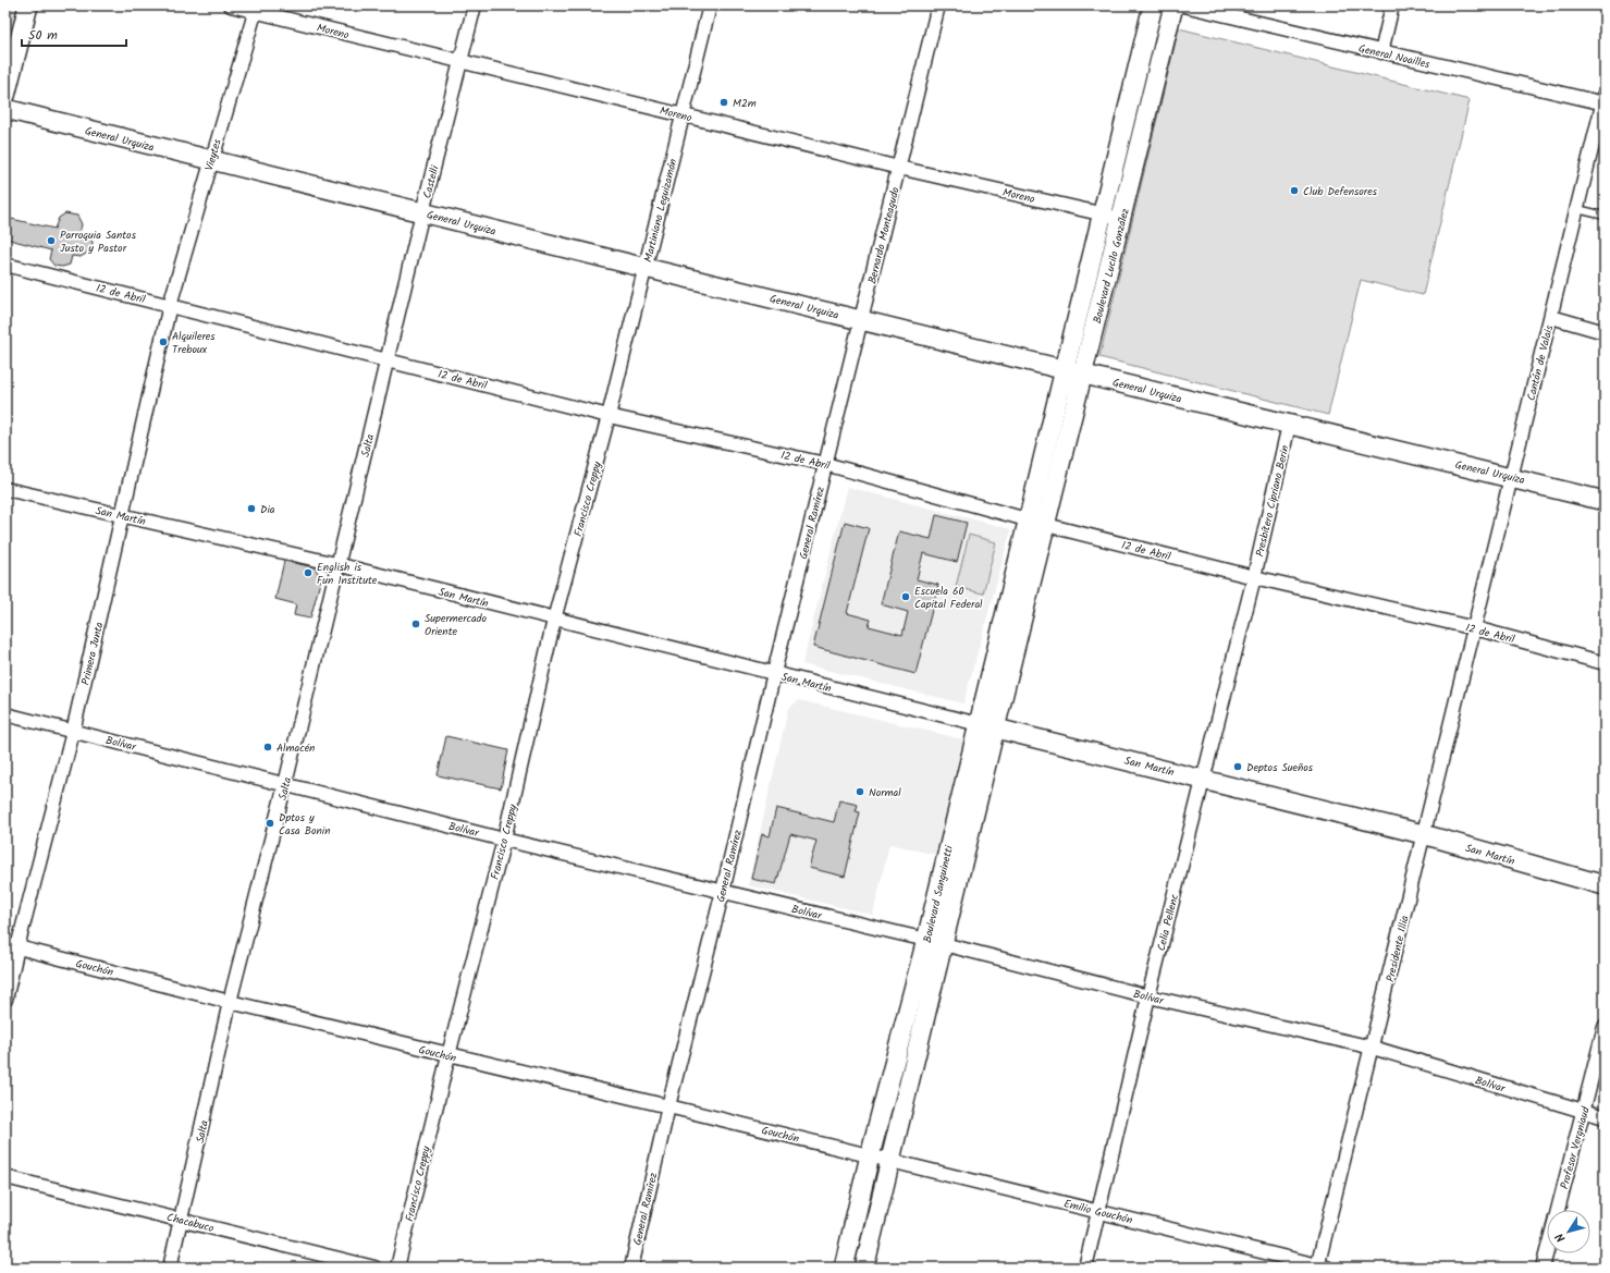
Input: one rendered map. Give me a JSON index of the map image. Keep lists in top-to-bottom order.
{
  "streets": {
    "main road": [
      "General Urquiza",
      "Boulevard Lucilo González",
      "San Martín",
      "Boulevard Sanguinetti"
    ],
    "street": [
      "Moreno",
      "General Noailles",
      "Vieytes",
      "Castelli",
      "Martiniano Leguizamón",
      "Bernardo Monteagudo",
      "12 de Abril",
      "Cantón de Valais",
      "Salta",
      "Francisco Creppy",
      "Presbítero Cipriano Berin",
      "General Ramírez",
      "Primera Junta",
      "Bolívar",
      "Celia Pellenc",
      "Presidente Illia",
      "Gouchón",
      "Profesor Vergniaud",
      "Emilio Gouchón",
      "Chacabuco"
    ]
  },
  "crossings": [
    ["Moreno", "Vieytes"],
    ["Moreno", "Castelli"],
    ["Moreno", "Martiniano Leguizamón"],
    ["Moreno", "Bernardo Monteagudo"],
    ["Moreno", "Boulevard Lucilo González"],
    ["General Noailles", "Cantón de Valais"],
    ["General Urquiza", "Vieytes"],
    ["General Urquiza", "Castelli"],
    ["General Urquiza", "Martiniano Leguizamón"],
    ["General Urquiza", "Bernardo Monteagudo"],
    ["General Urquiza", "Boulevard Lucilo González"],
    ["General Urquiza", "Cantón de Valais"],
    ["General Urquiza", "Presbítero Cipriano Berin"],
    ["Vieytes", "12 de Abril"],
    ["Vieytes", "Primera Junta"],
    ["Castelli", "12 de Abril"],
    ["Castelli", "Salta"],
    ["Martiniano Leguizamón", "12 de Abril"],
    ["Martiniano Leguizamón", "Francisco Creppy"],
    ["Bernardo Monteagudo", "12 de Abril"],
    ["Bernardo Monteagudo", "General Ramírez"],
    ["Boulevard Lucilo González", "12 de Abril"],
    ["Boulevard Lucilo González", "Boulevard Sanguinetti"],
    ["12 de Abril", "Cantón de Valais"],
    ["12 de Abril", "Salta"],
    ["12 de Abril", "Francisco Creppy"],
    ["12 de Abril", "Presbítero Cipriano Berin"],
    ["12 de Abril", "General Ramírez"],
    ["12 de Abril", "Primera Junta"],
    ["12 de Abril", "Boulevard Sanguinetti"],
    ["12 de Abril", "Celia Pellenc"],
    ["12 de Abril", "Presidente Illia"],
    ["Cantón de Valais", "Presidente Illia"],
    ["Salta", "San Martín"],
    ["Salta", "Bolívar"],
    ["Salta", "Gouchón"],
    ["Salta", "Chacabuco"],
    ["Francisco Creppy", "San Martín"],
    ["Francisco Creppy", "Bolívar"],
    ["Francisco Creppy", "Gouchón"],
    ["Presbítero Cipriano Berin", "Celia Pellenc"],
    ["San Martín", "General Ramírez"],
    ["San Martín", "Primera Junta"],
    ["San Martín", "Boulevard Sanguinetti"],
    ["San Martín", "Celia Pellenc"],
    ["San Martín", "Presidente Illia"],
    ["General Ramírez", "Bolívar"],
    ["General Ramírez", "Gouchón"],
    ["Primera Junta", "Bolívar"],
    ["Primera Junta", "Gouchón"],
    ["Bolívar", "Boulevard Sanguinetti"],
    ["Bolívar", "Celia Pellenc"],
    ["Bolívar", "Presidente Illia"],
    ["Bolívar", "Profesor Vergniaud"],
    ["Boulevard Sanguinetti", "Gouchón"],
    ["Boulevard Sanguinetti", "Emilio Gouchón"],
    ["Celia Pellenc", "Emilio Gouchón"],
    ["Presidente Illia", "Emilio Gouchón"],
    ["Gouchón", "Emilio Gouchón"]
  ],
  "places": [
    "M2m",
    "Club Defensores",
    "Parroquia Santos Justo y Pastor",
    "Alquileres Treboux",
    "Dia",
    "English is Fun Institute",
    "Escuela 60 Capital Federal",
    "Supermercado Oriente",
    "Almacén",
    "Deptos Sueños",
    "Normal",
    "Dptos y Casa Bonin"
  ],
  "scale_bar": "50 m",
  "north": "bottom left"
}
